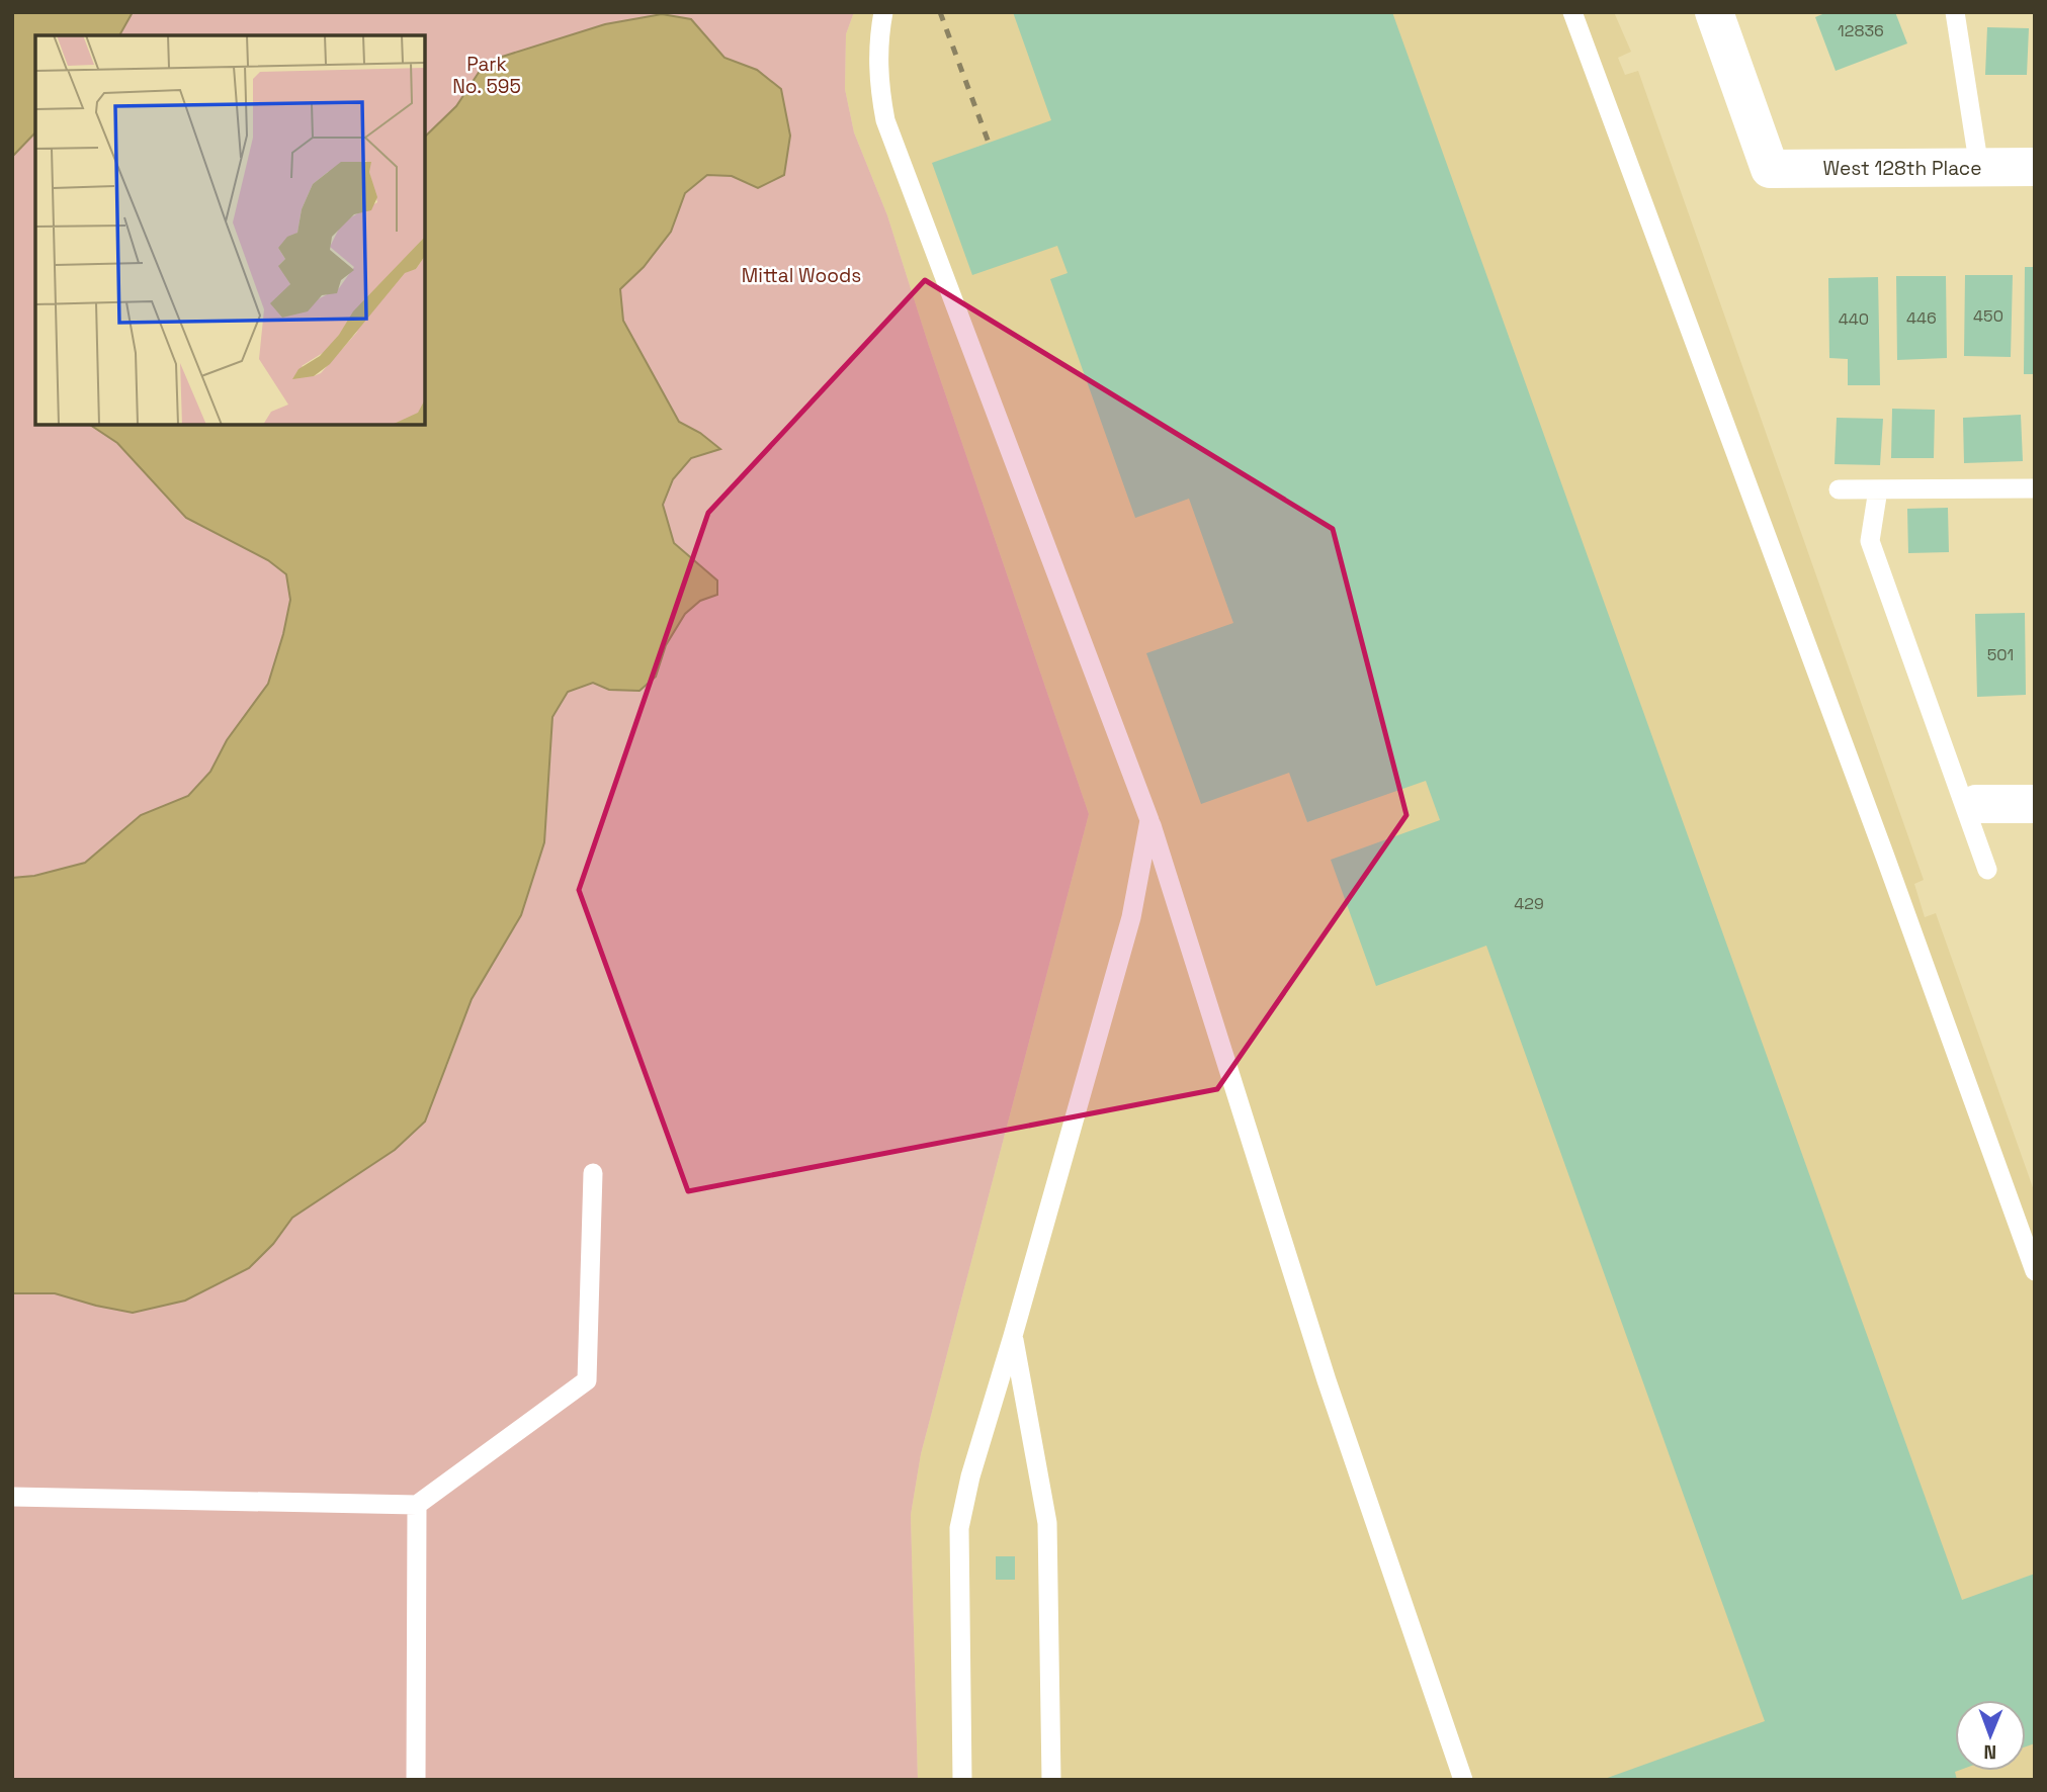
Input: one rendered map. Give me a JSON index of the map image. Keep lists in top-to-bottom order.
{
  "streets": {
    "street": ["West 128th Place"]
  },
  "parks": ["Park No. 595", "Mittal Woods"],
  "house_numbers": [
    "12836",
    "450",
    "446",
    "440",
    "501",
    "429"
  ],
  "north": "bottom"
}
